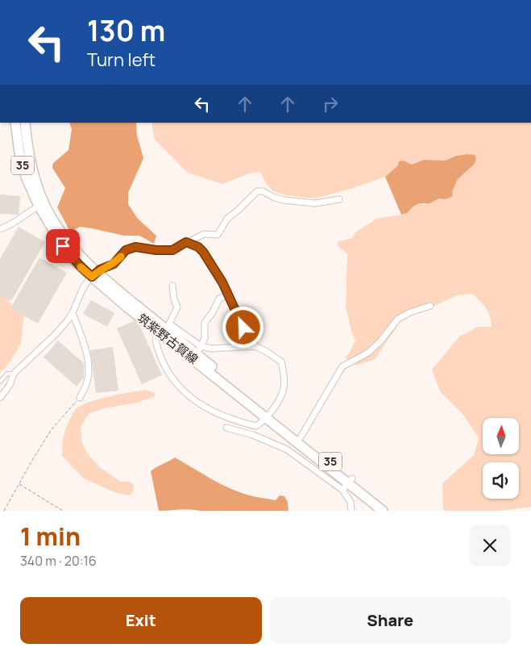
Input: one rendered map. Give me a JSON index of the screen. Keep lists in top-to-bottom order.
{
  "streets": {
    "main road": ["35", "筑紫野古賀線"]
  },
  "north": "top",
  "page": {
    "turn": ["130 m", "Turn left"],
    "heading": ["1 min", "340 m · 20:16"],
    "buttons": ["Exit", "Share"]
  }
}
